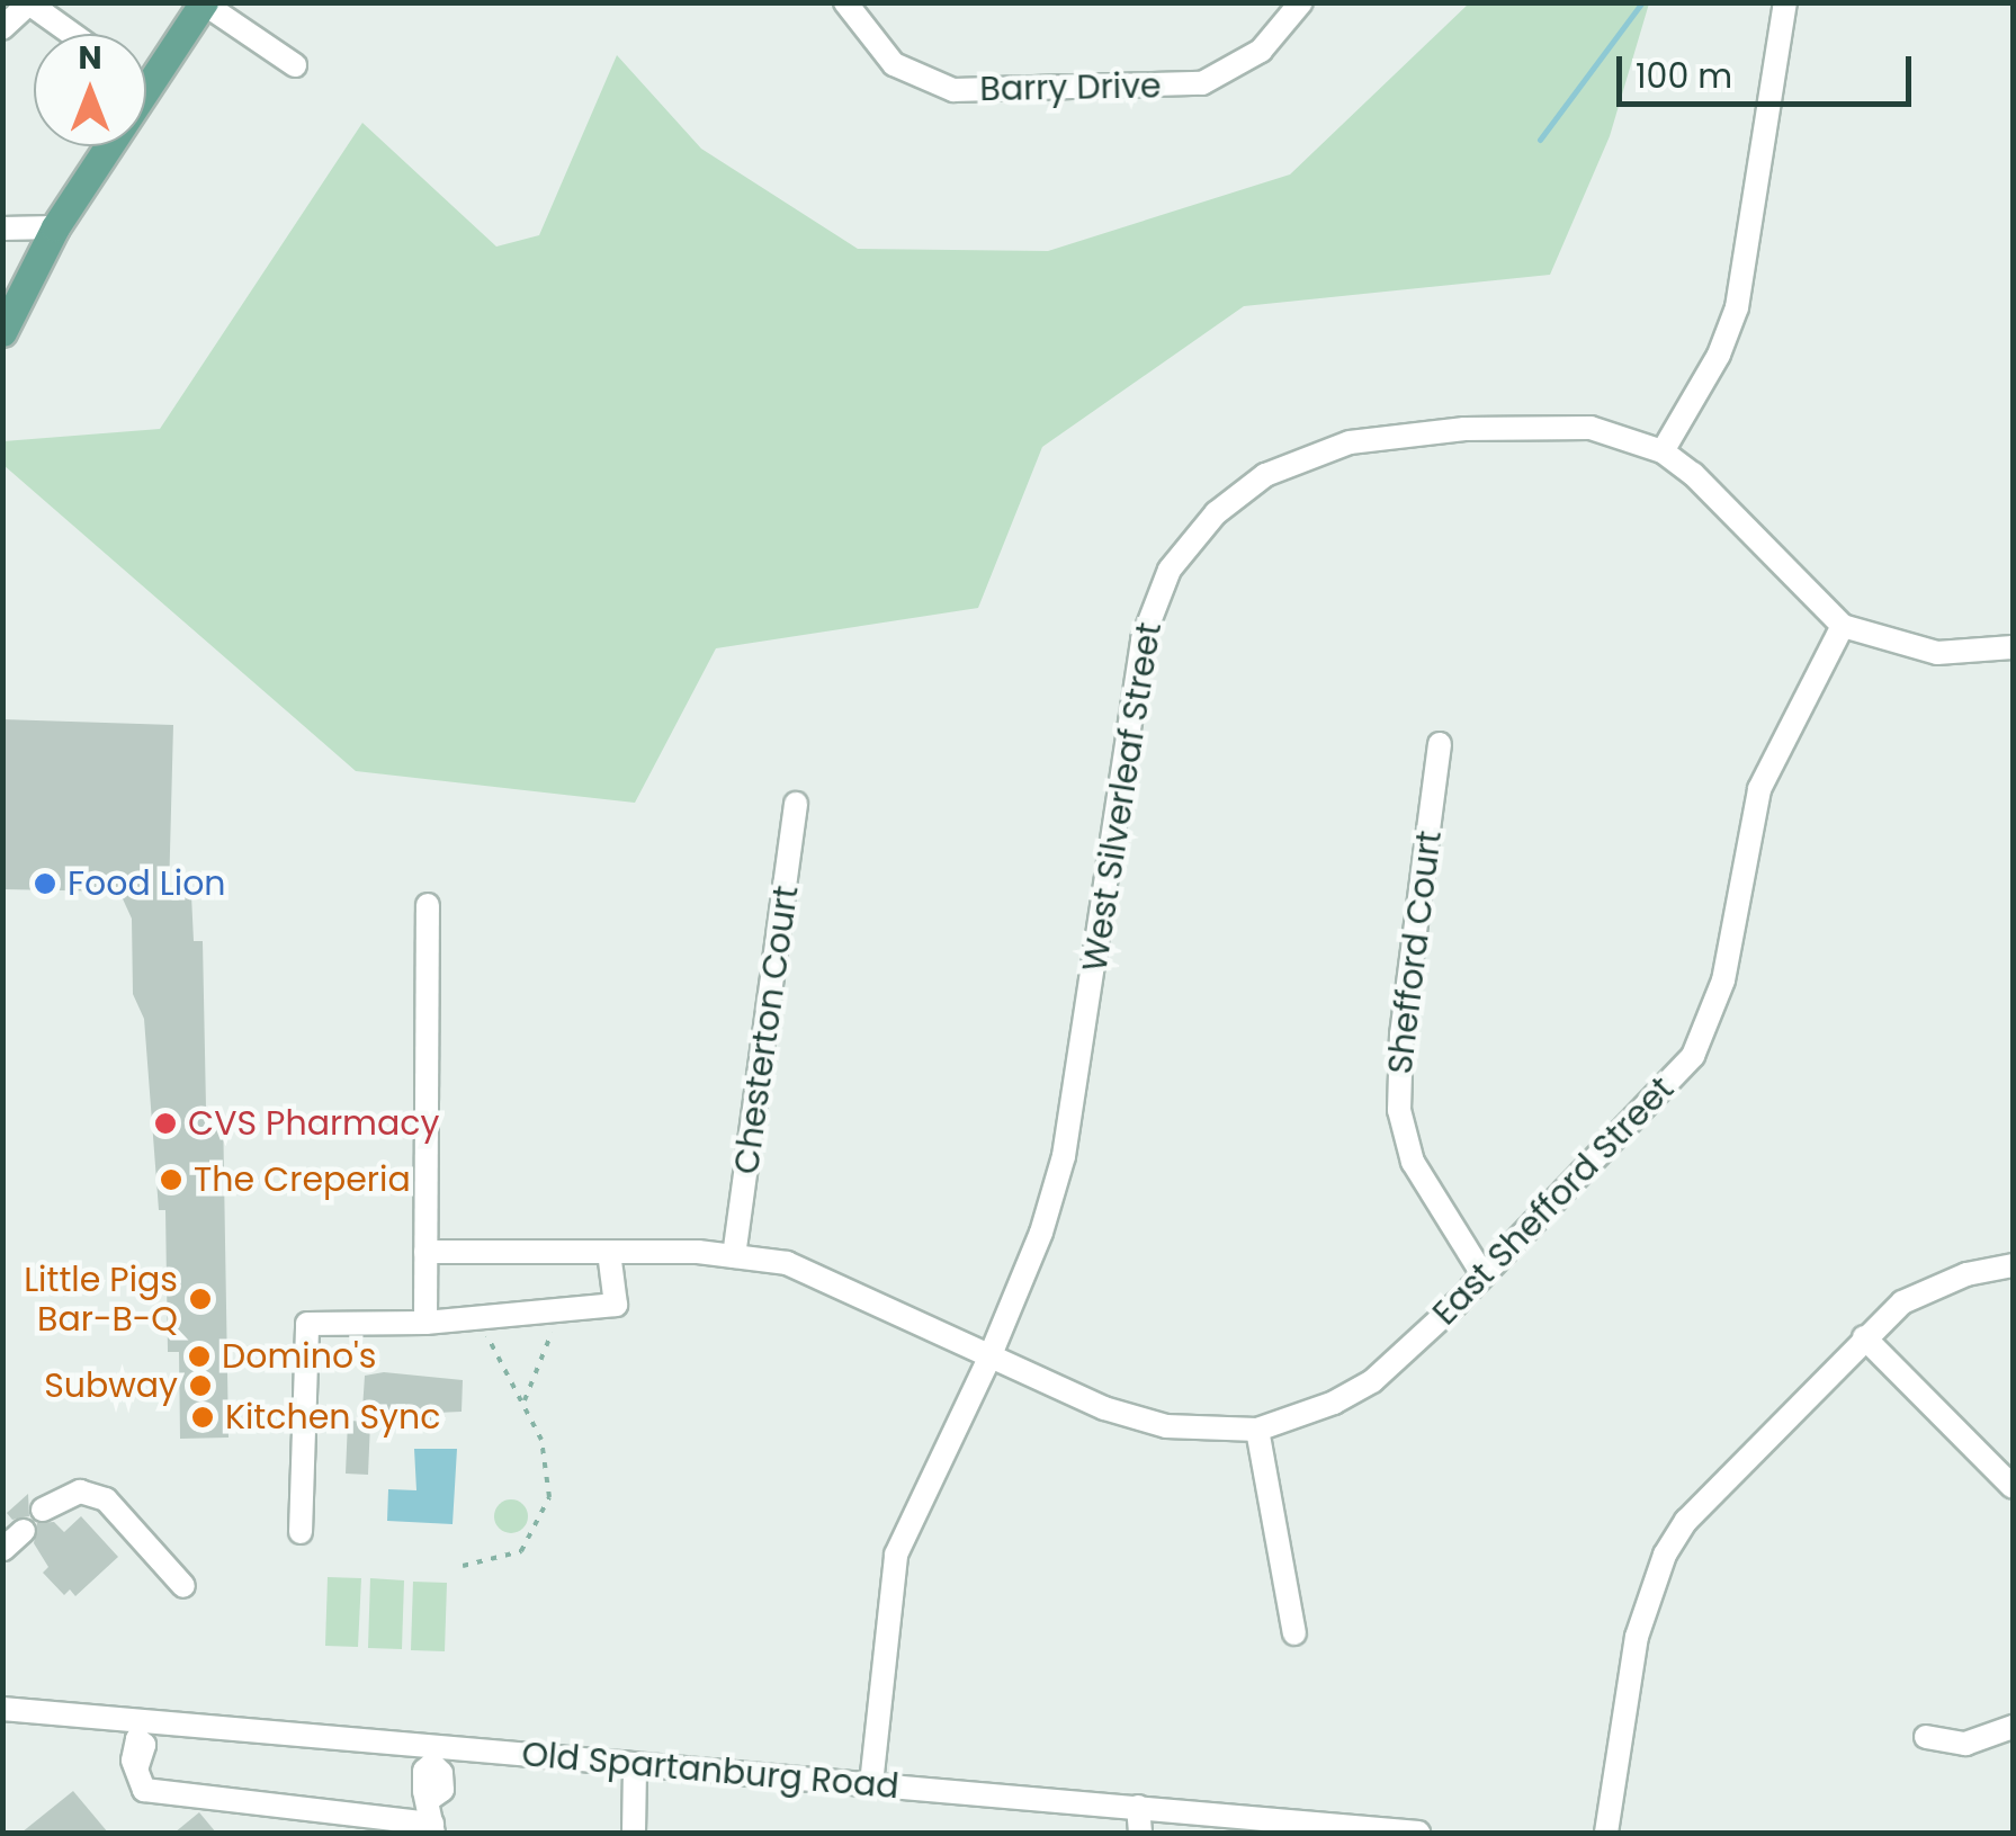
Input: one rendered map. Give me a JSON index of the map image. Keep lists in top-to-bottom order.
{
  "streets": {
    "street": [
      "Barry Drive",
      "West Silverleaf Street",
      "Shefford Court",
      "Chesterton Court",
      "East Shefford Street",
      "Old Spartanburg Road"
    ]
  },
  "crossings": [
    ["West Silverleaf Street", "East Shefford Street"],
    ["West Silverleaf Street", "Old Spartanburg Road"],
    ["Shefford Court", "East Shefford Street"],
    ["Chesterton Court", "East Shefford Street"]
  ],
  "places": [
    "Food Lion",
    "CVS Pharmacy",
    "The Creperia",
    "Little Pigs Bar-B-Q",
    "Domino's",
    "Subway",
    "Kitchen Sync"
  ],
  "scale_bar": "100 m",
  "north": "top"
}
